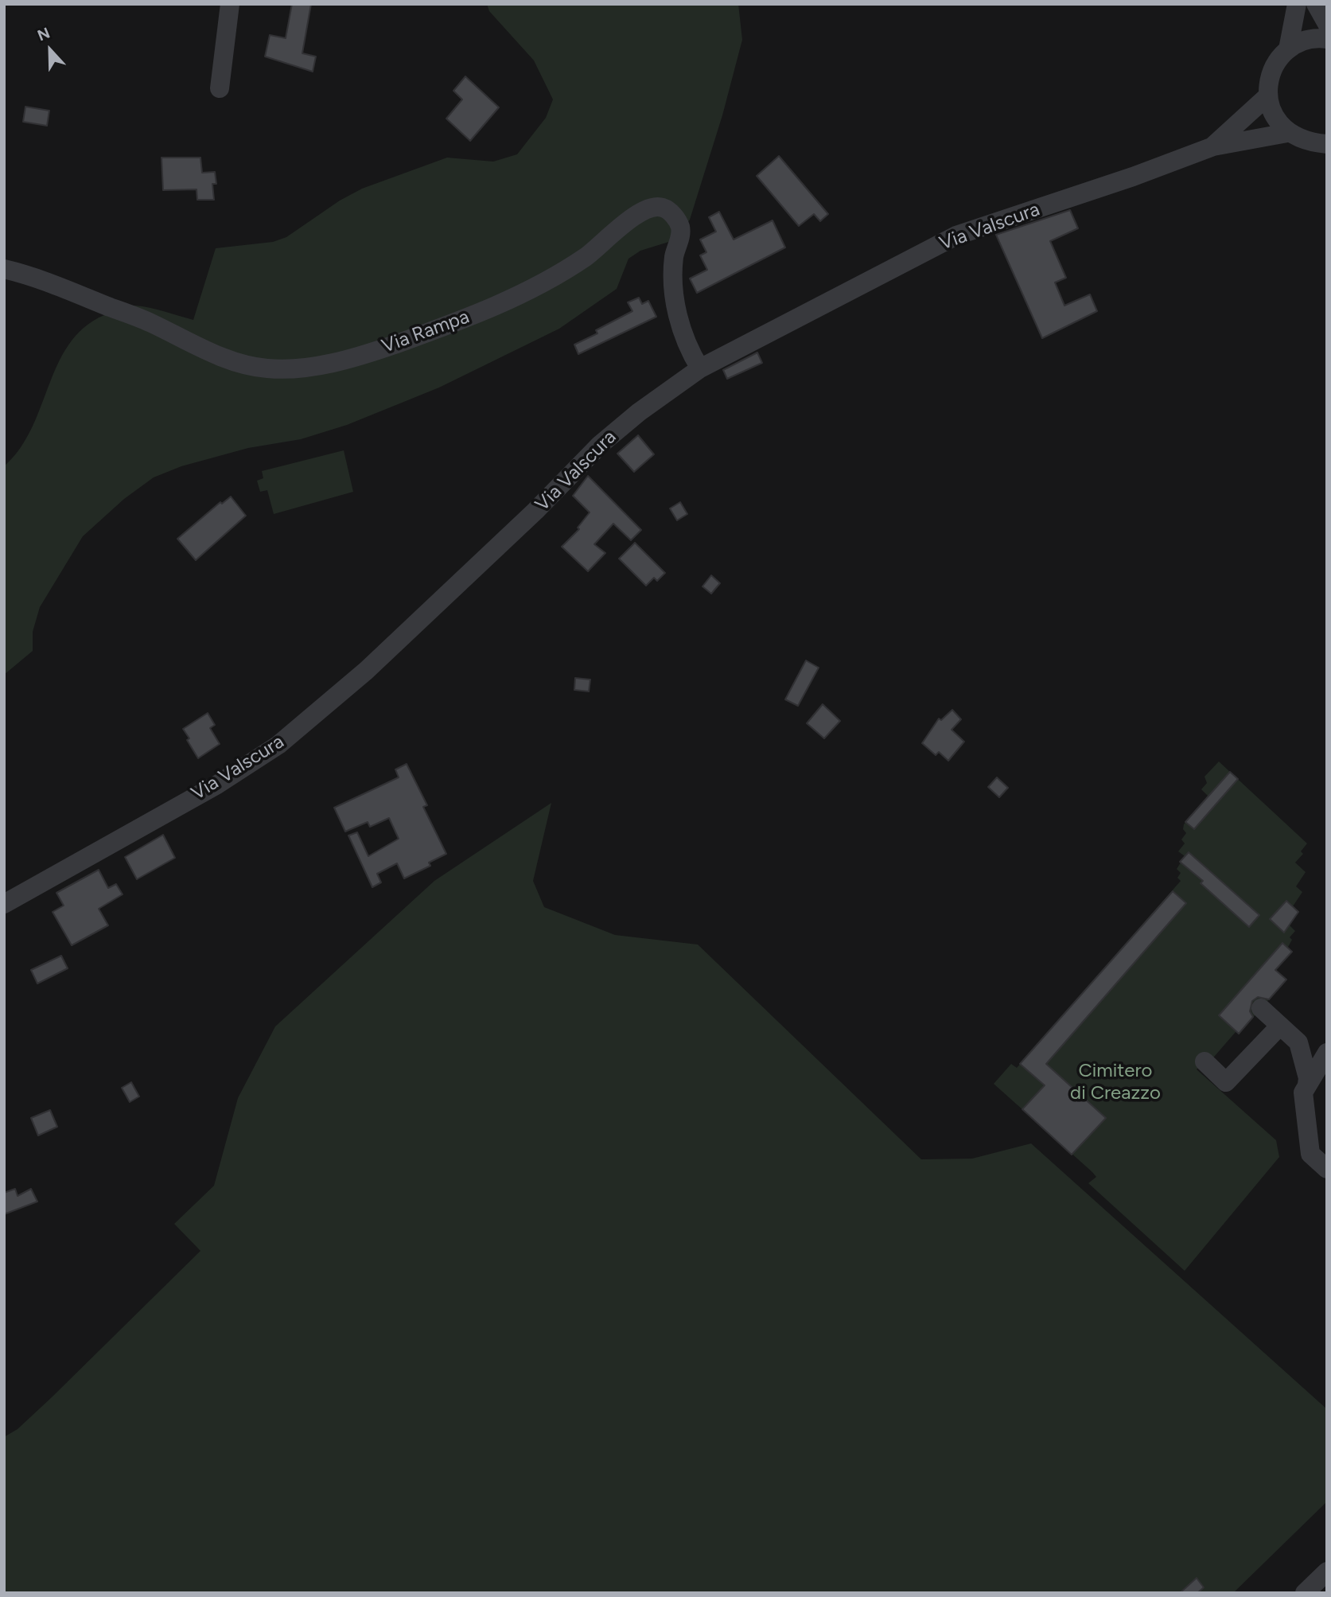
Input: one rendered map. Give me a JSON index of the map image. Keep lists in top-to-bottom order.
{
  "streets": {
    "street": ["Via Valscura", "Via Rampa"]
  },
  "crossings": [
    ["Via Valscura", "Via Rampa"]
  ],
  "parks": ["Cimitero di Creazzo"],
  "north": "top"
}
